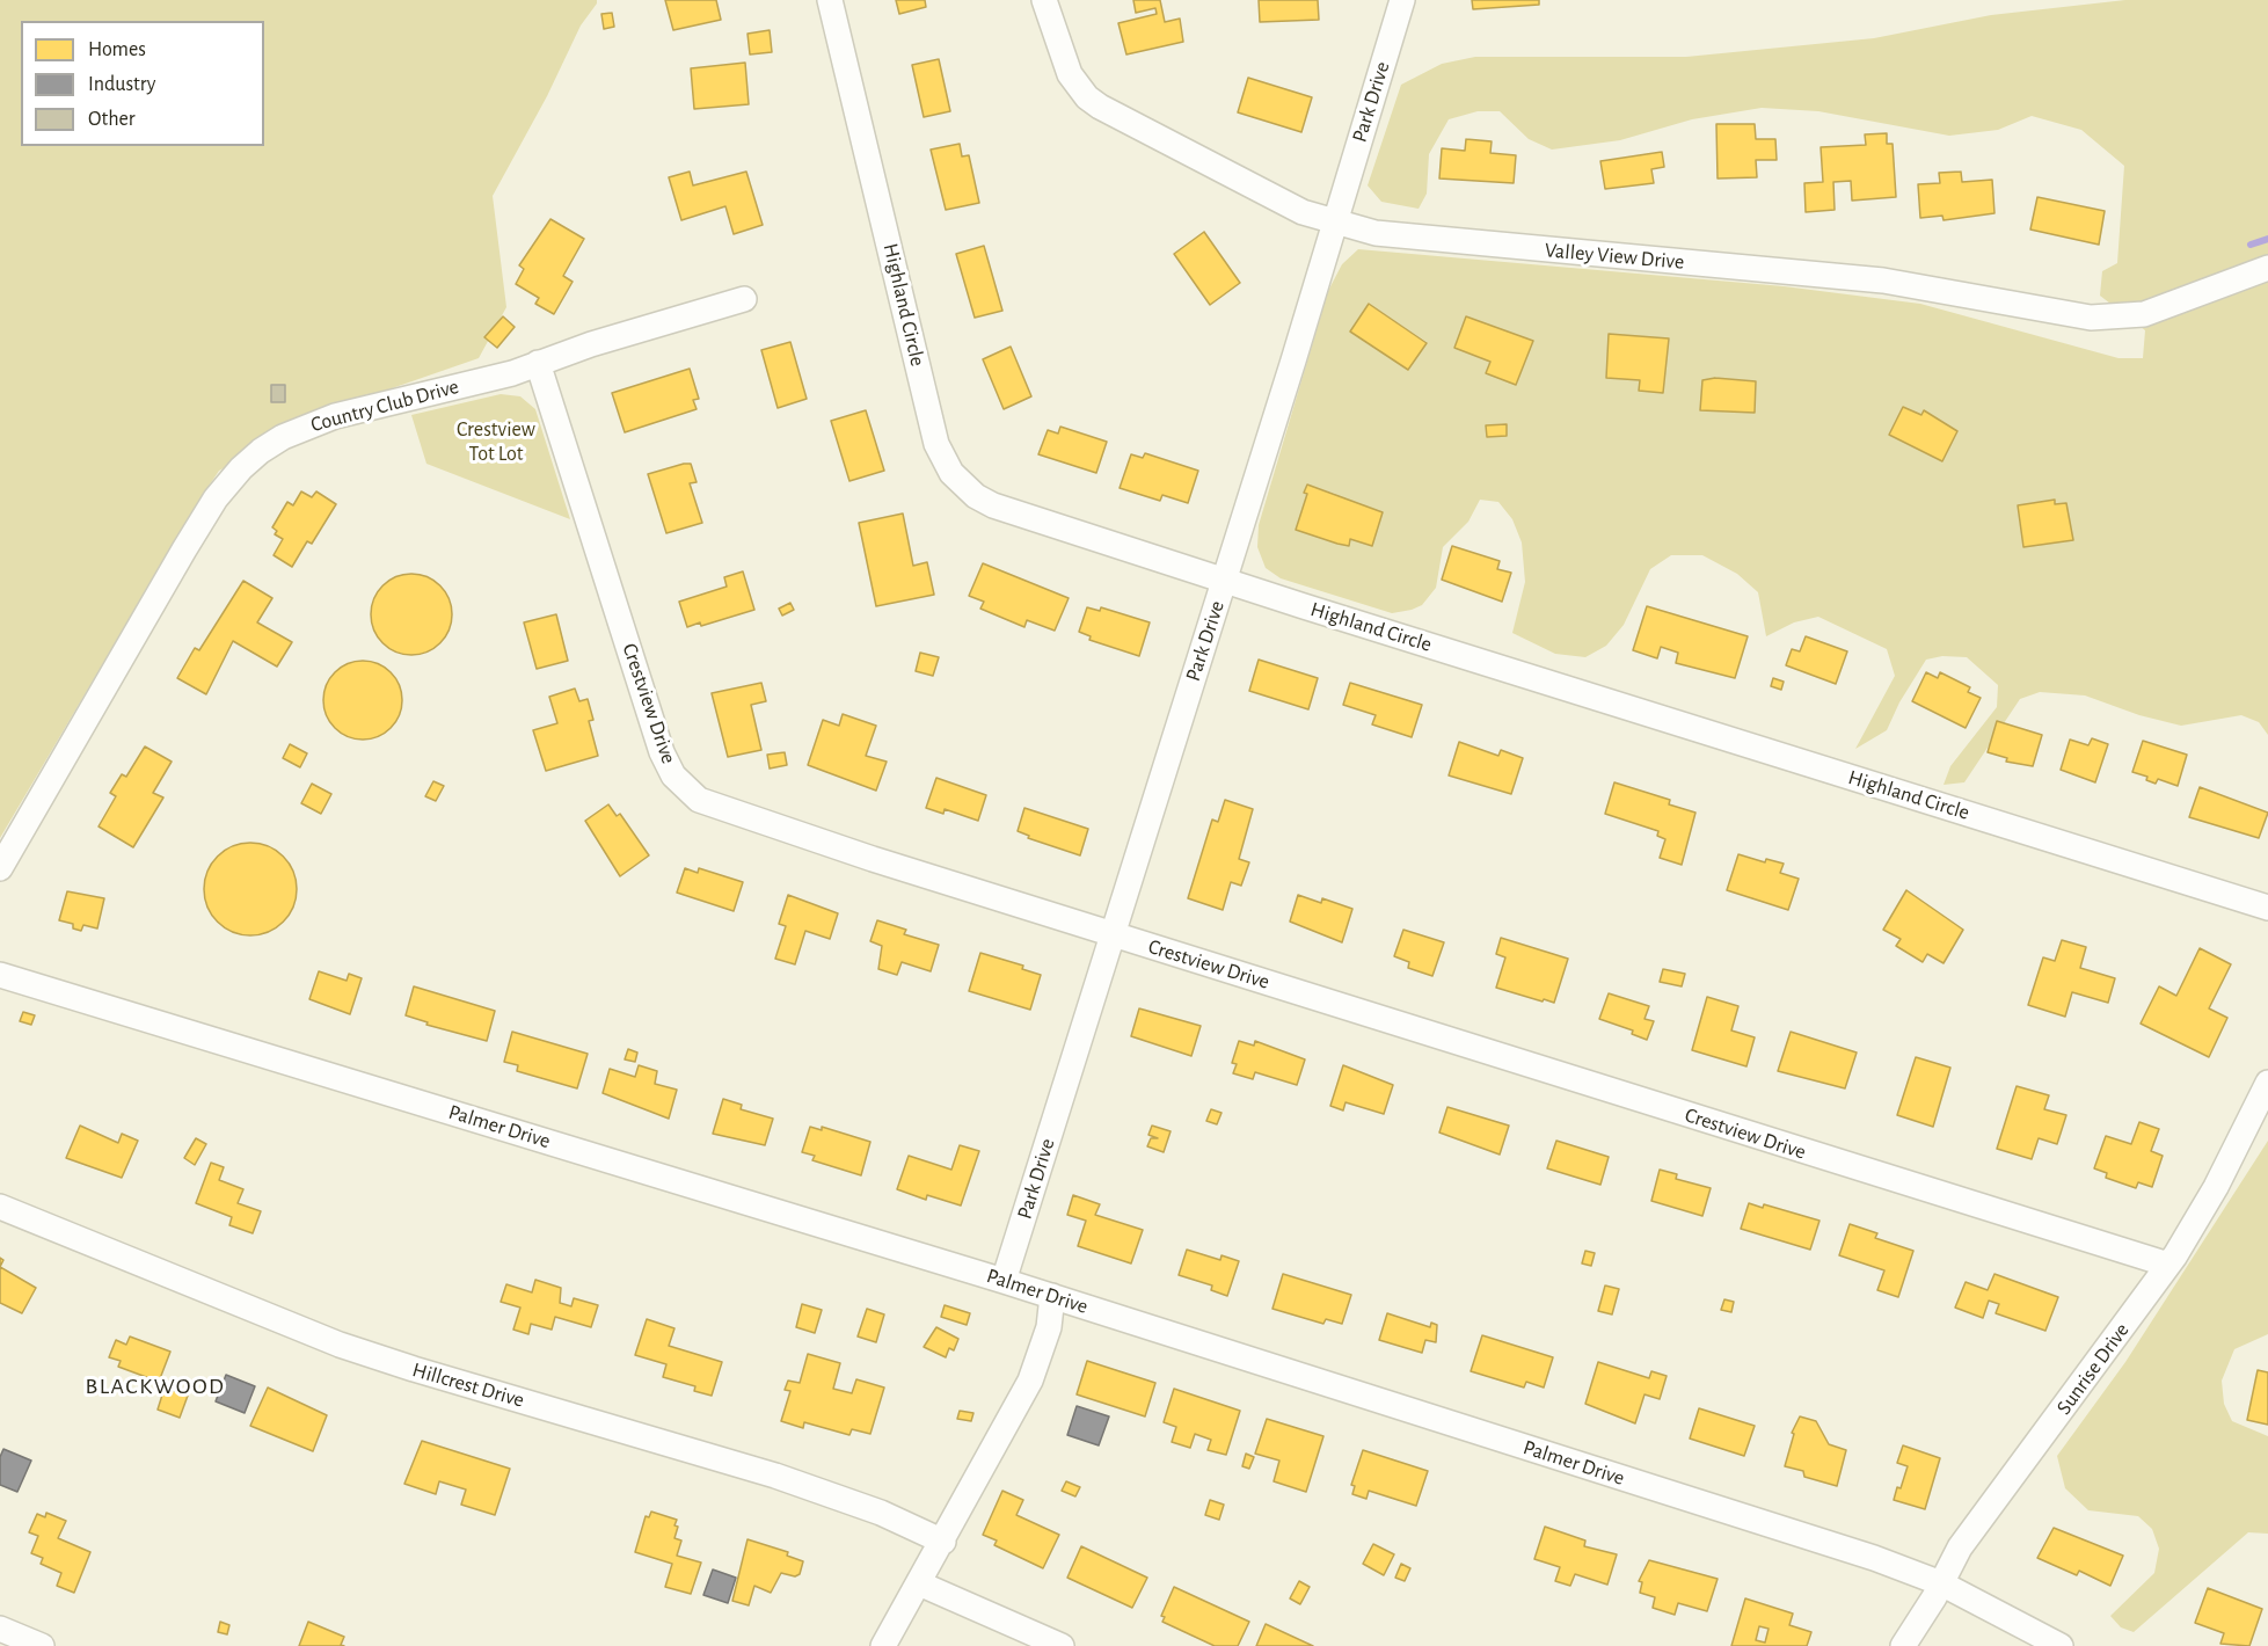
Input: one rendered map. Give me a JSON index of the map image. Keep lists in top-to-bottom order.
{
  "streets": {
    "street": [
      "Park Drive",
      "Valley View Drive",
      "Highland Circle",
      "Country Club Drive",
      "Crestview Drive",
      "Palmer Drive",
      "Sunrise Drive",
      "Hillcrest Drive"
    ]
  },
  "crossings": [
    ["Park Drive", "Valley View Drive"],
    ["Park Drive", "Highland Circle"],
    ["Park Drive", "Crestview Drive"],
    ["Park Drive", "Palmer Drive"],
    ["Country Club Drive", "Crestview Drive"],
    ["Crestview Drive", "Sunrise Drive"],
    ["Palmer Drive", "Sunrise Drive"]
  ],
  "districts": ["BLACKWOOD"],
  "parks": ["Crestview Tot Lot"],
  "legend": ["Homes", "Industry", "Other"]
}
